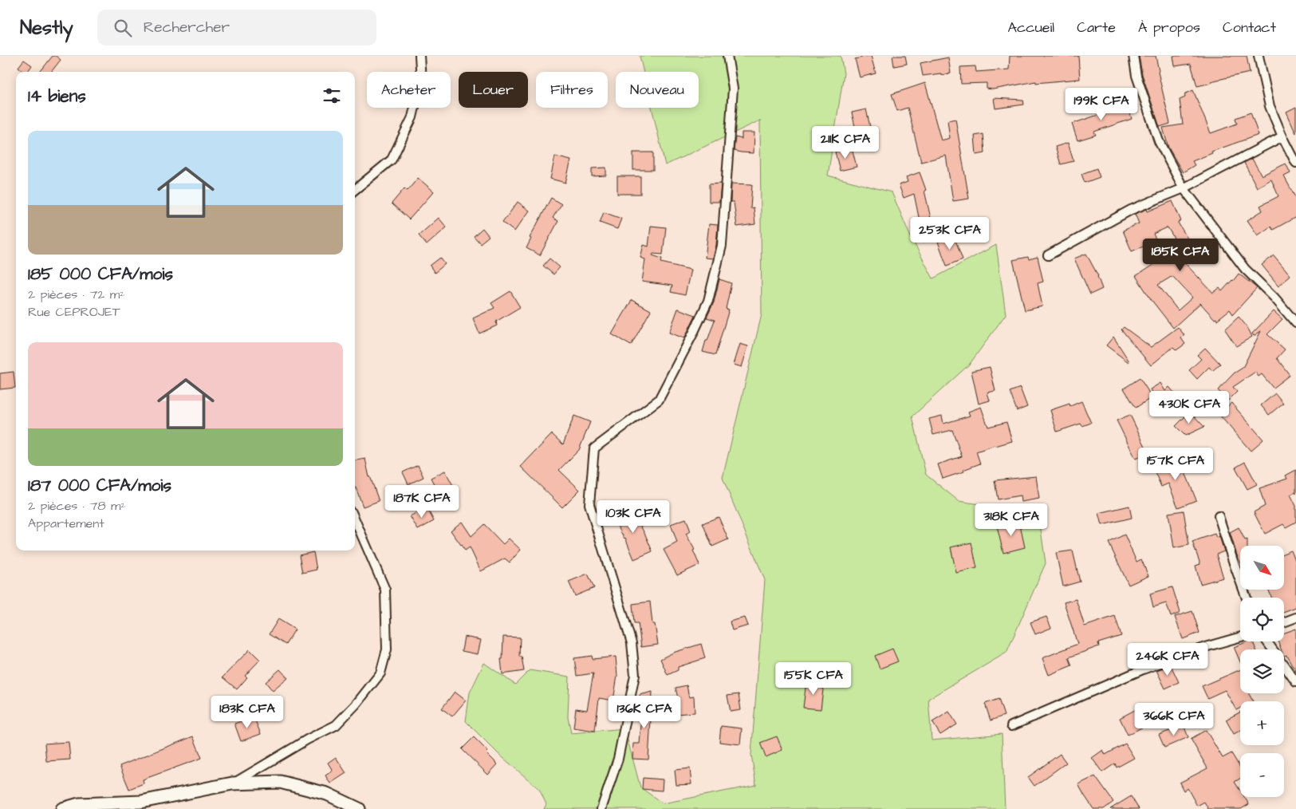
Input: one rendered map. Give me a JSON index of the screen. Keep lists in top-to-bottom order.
{
  "north": "bottom right",
  "page": {
    "header": "Nestly",
    "search": "Rechercher",
    "nav": [
      "Accueil",
      "Carte",
      "À propos",
      "Contact"
    ],
    "chip": [
      "Acheter",
      "Louer",
      "Filtres",
      "Nouveau"
    ],
    "heading": "14 biens",
    "price": [
      "199K CFA",
      "211K CFA",
      "253K CFA",
      "185K CFA",
      "430K CFA",
      "157K CFA",
      "187K CFA",
      "103K CFA",
      "318K CFA",
      "246K CFA",
      "155K CFA",
      "183K CFA",
      "136K CFA",
      "366K CFA"
    ],
    "list": [
      {
        "name": "185 000 CFA/mois",
        "note": "2 pièces · 72 m² · Rue CEPROJET"
      },
      {
        "name": "187 000 CFA/mois",
        "note": "2 pièces · 78 m² · Appartement"
      }
    ],
    "map_buttons": ["+", "−"]
  }
}
